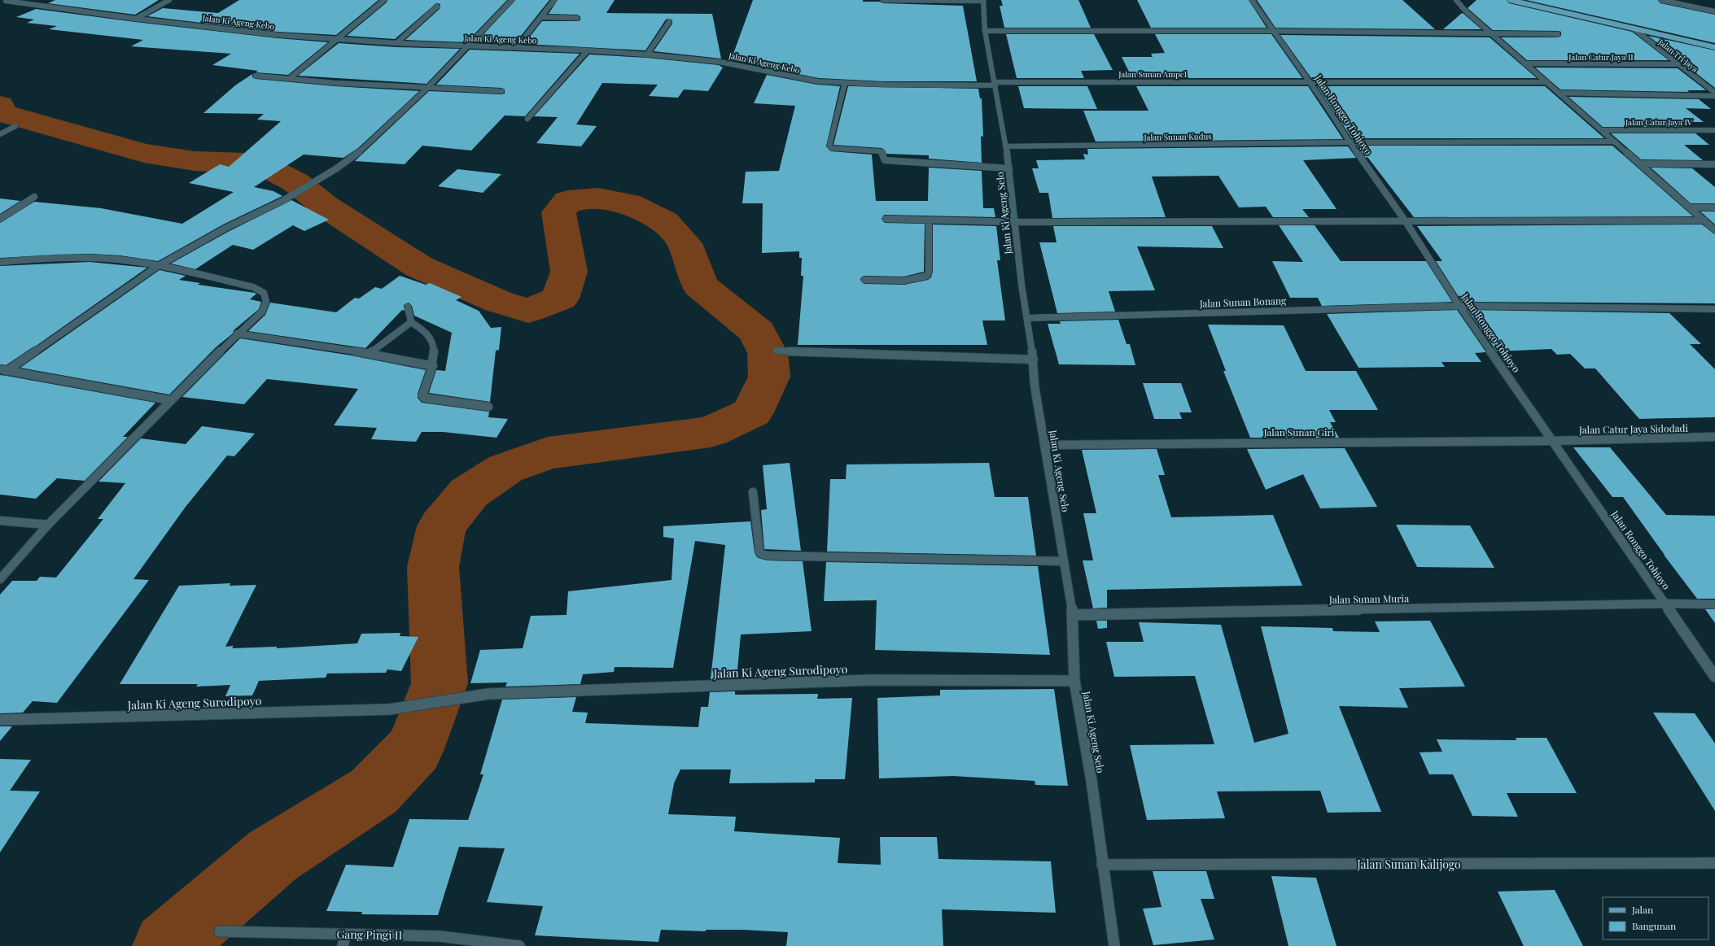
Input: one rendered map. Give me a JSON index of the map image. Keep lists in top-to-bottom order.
{
  "streets": {
    "street": [
      "Jalan Ki Ageng Kebo",
      "Jalan Tri Jaya",
      "Jalan Catur Jaya II",
      "Jalan Sunan Ampel",
      "Jalan Ronggo Tohjoyo",
      "Jalan Catur Jaya IV",
      "Jalan Sunan Kudus",
      "Jalan Ki Ageng Selo",
      "Jalan Sunan Bonang",
      "Jalan Catur Jaya Sidodadi",
      "Jalan Sunan Giri",
      "Jalan Sunan Muria",
      "Jalan Ki Ageng Surodipoyo",
      "Jalan Sunan Kalijogo",
      "Gang Pingi II"
    ]
  },
  "crossings": [
    ["Jalan Ki Ageng Kebo", "Jalan Sunan Ampel"],
    ["Jalan Ki Ageng Kebo", "Jalan Ki Ageng Selo"],
    ["Jalan Tri Jaya", "Jalan Catur Jaya II"],
    ["Jalan Sunan Ampel", "Jalan Ronggo Tohjoyo"],
    ["Jalan Sunan Ampel", "Jalan Ki Ageng Selo"],
    ["Jalan Ronggo Tohjoyo", "Jalan Sunan Kudus"],
    ["Jalan Ronggo Tohjoyo", "Jalan Sunan Bonang"],
    ["Jalan Ronggo Tohjoyo", "Jalan Catur Jaya Sidodadi"],
    ["Jalan Ronggo Tohjoyo", "Jalan Sunan Giri"],
    ["Jalan Ronggo Tohjoyo", "Jalan Sunan Muria"],
    ["Jalan Sunan Kudus", "Jalan Ki Ageng Selo"],
    ["Jalan Ki Ageng Selo", "Jalan Sunan Bonang"],
    ["Jalan Ki Ageng Selo", "Jalan Sunan Giri"],
    ["Jalan Ki Ageng Selo", "Jalan Sunan Muria"],
    ["Jalan Ki Ageng Selo", "Jalan Ki Ageng Surodipoyo"],
    ["Jalan Ki Ageng Selo", "Jalan Sunan Kalijogo"],
    ["Jalan Catur Jaya Sidodadi", "Jalan Sunan Giri"]
  ],
  "legend": ["Jalan", "Bangunan"]
}
